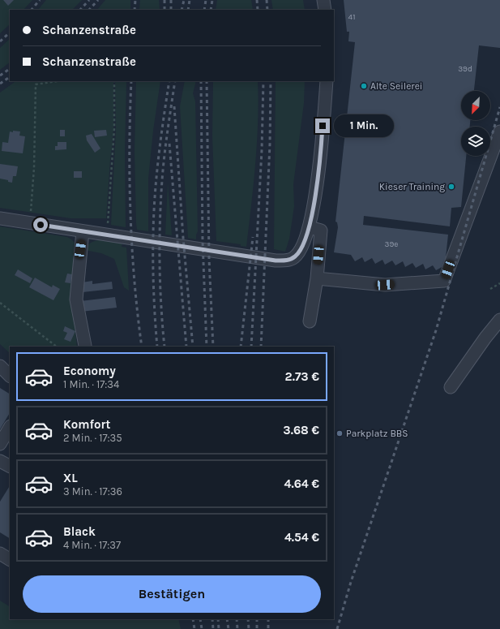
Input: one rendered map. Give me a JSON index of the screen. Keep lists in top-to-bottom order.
{
  "places": ["Alte Seilerei", "Kieser Training", "Parkplatz BBS"],
  "house_numbers": ["41", "39d", "39e"],
  "north": "bottom left",
  "page": {
    "banner": ["Schanzenstraße", "Schanzenstraße"],
    "bubble": "1 Min.",
    "list": [
      {
        "name": "Economy",
        "note": "1 Min. · 17:34",
        "value": "2.73 €"
      },
      {
        "name": "Komfort",
        "note": "2 Min. · 17:35",
        "value": "3.68 €"
      },
      {
        "name": "XL",
        "note": "3 Min. · 17:36",
        "value": "4.64 €"
      },
      {
        "name": "Black",
        "note": "4 Min. · 17:37",
        "value": "4.54 €"
      }
    ],
    "buttons": "Bestätigen"
  }
}
